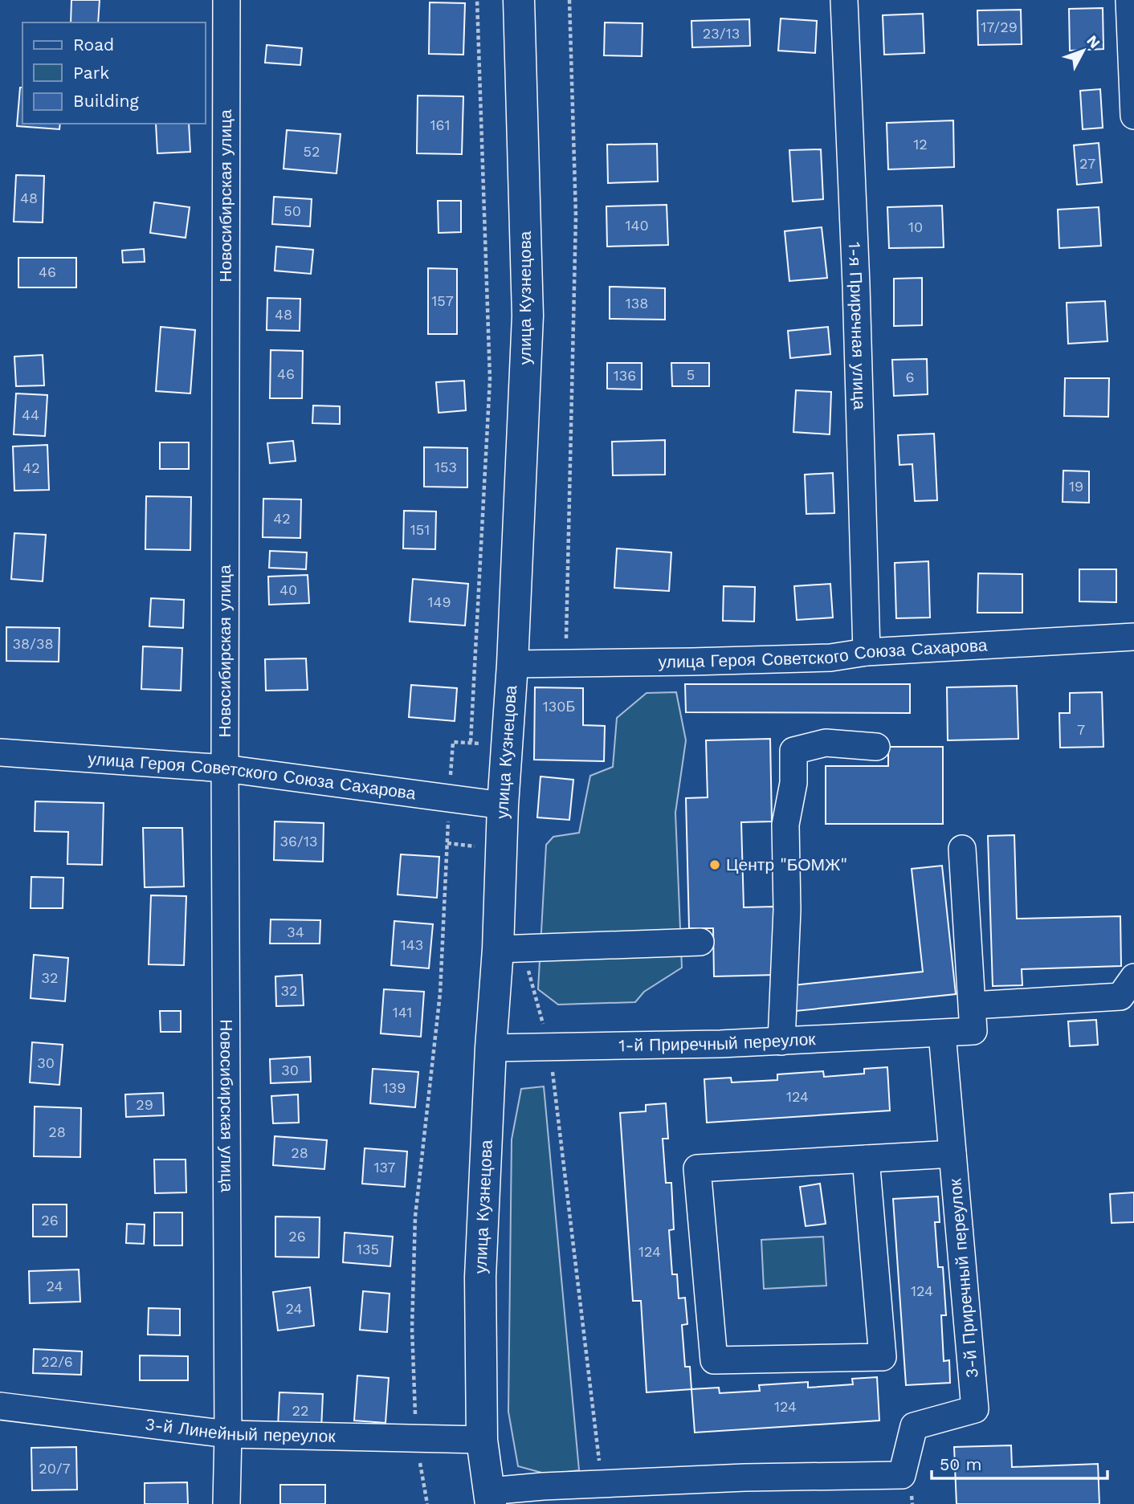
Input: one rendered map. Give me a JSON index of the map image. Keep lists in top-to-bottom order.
{
  "streets": {
    "main road": ["улица Кузнецова"],
    "street": [
      "Новосибирская улица",
      "1-я Приречная улица",
      "улица Героя Советского Союза Сахарова",
      "1-й Приречный переулок",
      "3-й Приречный переулок",
      "3-й Линейный переулок"
    ]
  },
  "crossings": [
    ["Новосибирская улица", "улица Героя Советского Союза Сахарова"],
    ["Новосибирская улица", "3-й Линейный переулок"],
    ["улица Кузнецова", "улица Героя Советского Союза Сахарова"],
    ["улица Кузнецова", "1-й Приречный переулок"],
    ["улица Кузнецова", "3-й Линейный переулок"],
    ["1-я Приречная улица", "улица Героя Советского Союза Сахарова"],
    ["1-й Приречный переулок", "3-й Приречный переулок"]
  ],
  "places": ["Центр \"БОМЖ\""],
  "house_numbers": [
    "17/29",
    "23/13",
    "161",
    "12",
    "52",
    "27",
    "48",
    "50",
    "140",
    "10",
    "46",
    "157",
    "138",
    "48",
    "46",
    "5",
    "136",
    "6",
    "44",
    "153",
    "42",
    "19",
    "42",
    "151",
    "40",
    "149",
    "38/38",
    "130Б",
    "7",
    "36/13",
    "34",
    "143",
    "32",
    "32",
    "141",
    "30",
    "30",
    "139",
    "124",
    "29",
    "28",
    "28",
    "137",
    "26",
    "26",
    "135",
    "124",
    "24",
    "124",
    "24",
    "22/6",
    "124",
    "22",
    "20/7"
  ],
  "legend": ["Road", "Park", "Building"],
  "scale_bar": "50 m",
  "north": "top right"
}
